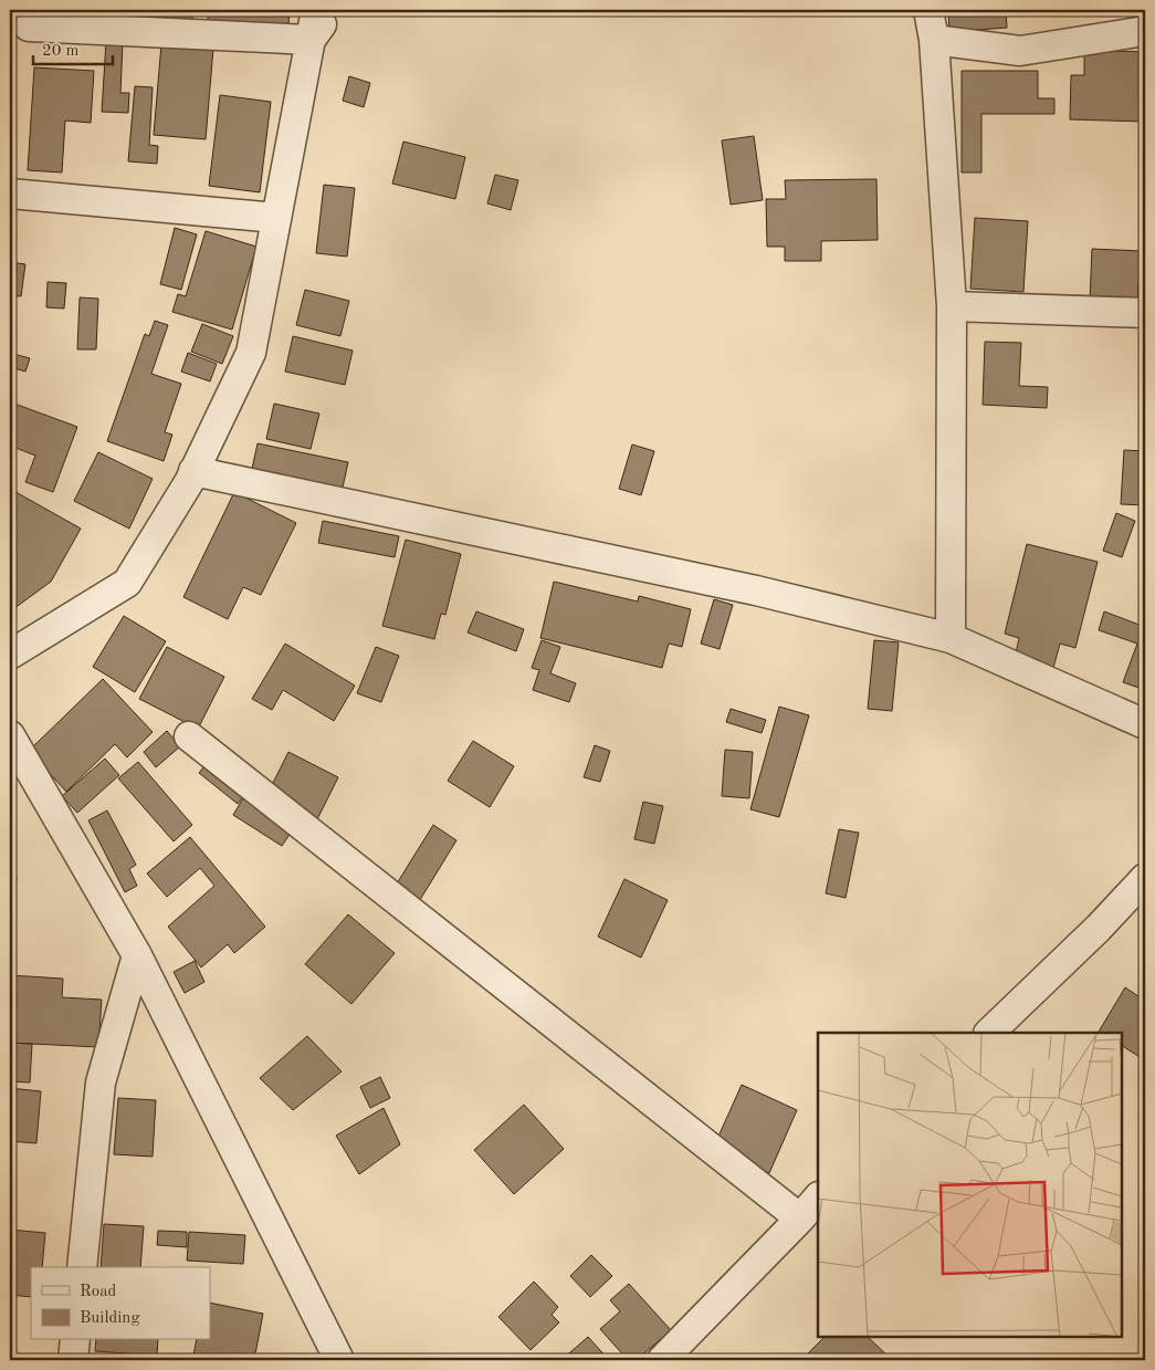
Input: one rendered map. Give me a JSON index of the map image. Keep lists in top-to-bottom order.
{
  "legend": ["Road", "Building"],
  "scale_bar": "20 m"
}
